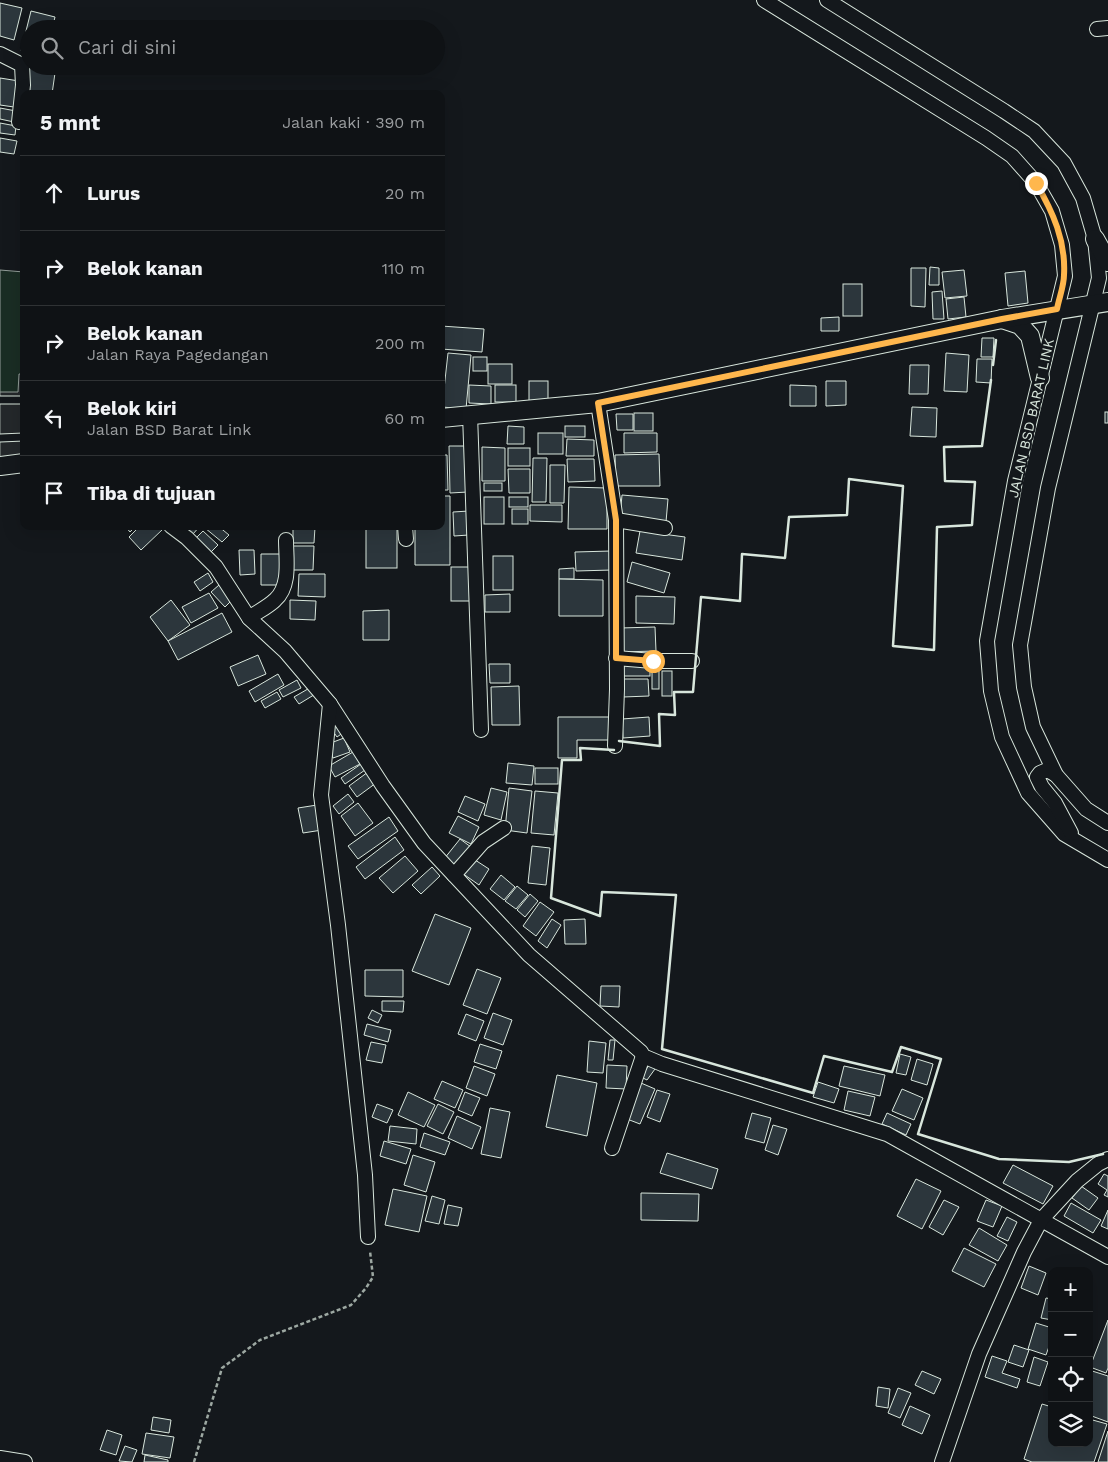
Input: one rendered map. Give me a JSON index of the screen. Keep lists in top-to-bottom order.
{
  "streets": {
    "street": ["JALAN BSD BARAT LINK"]
  },
  "page": {
    "search": "Cari di sini",
    "heading": ["5 mnt", "Jalan kaki · 390 m"],
    "list": [
      ["Lurus", "20 m"],
      ["Belok kanan", "110 m"],
      ["Belok kanan", "Jalan Raya Pagedangan", "200 m"],
      ["Belok kiri", "Jalan BSD Barat Link", "60 m"],
      "Tiba di tujuan"
    ],
    "map_buttons": ["+", "−"]
  }
}
